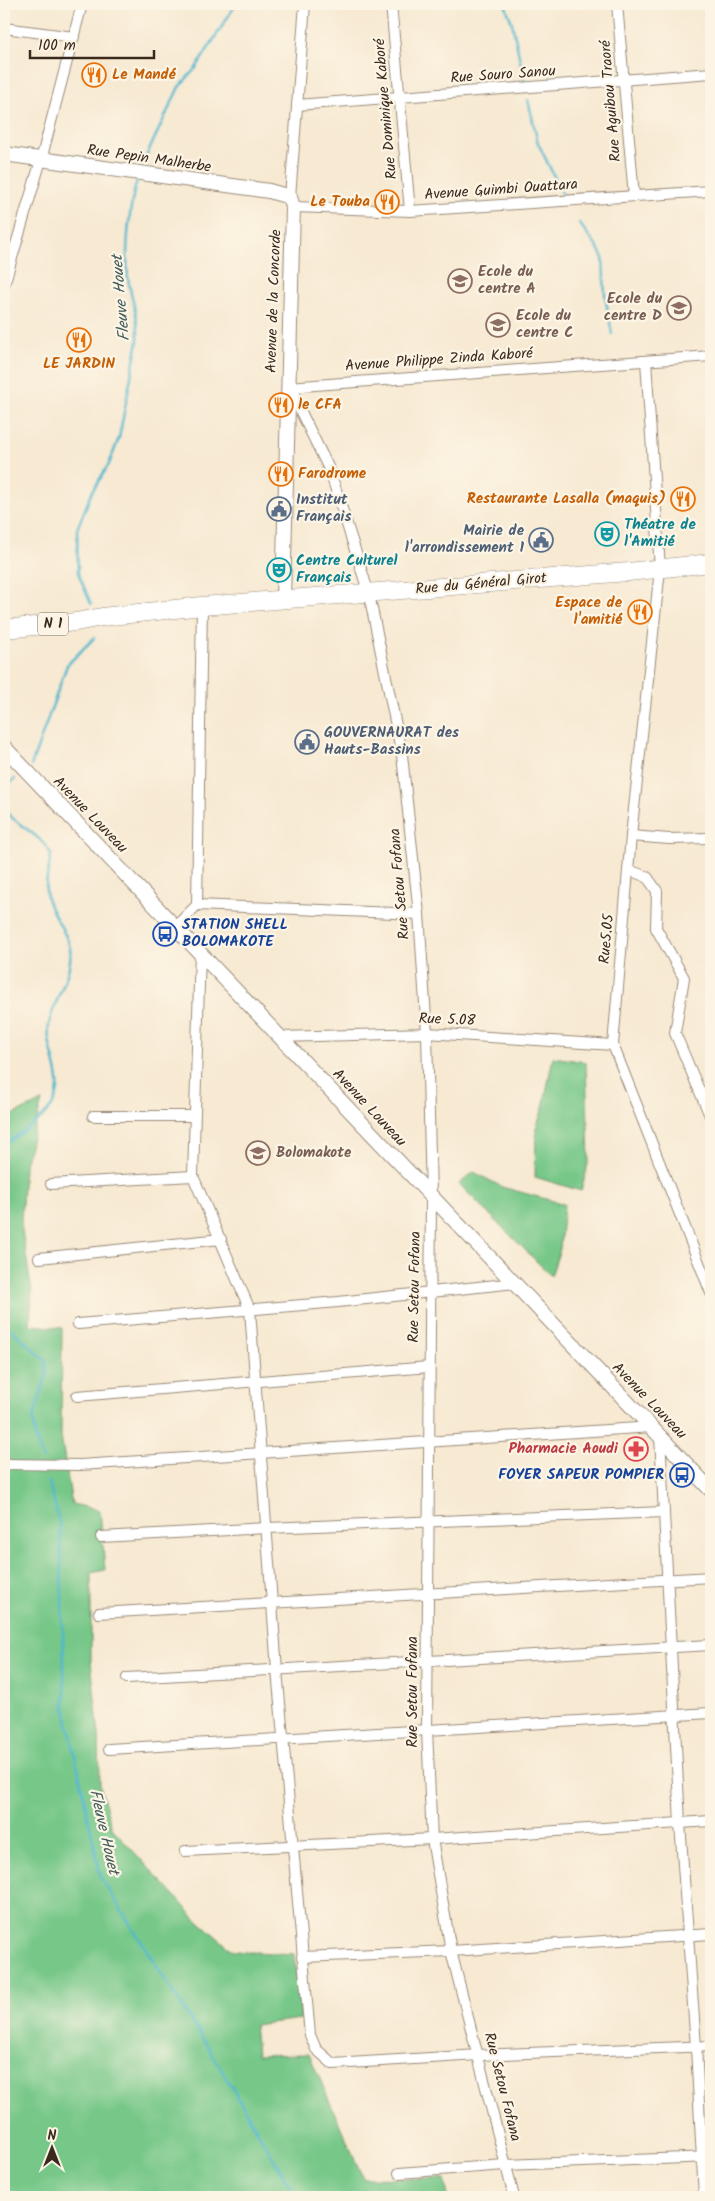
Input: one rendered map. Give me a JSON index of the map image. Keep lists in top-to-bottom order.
{
  "streets": {
    "highway": ["Rue du Général Girot", "N 1"],
    "main road": ["Rue Pepin Malherbe", "Avenue de la Concorde", "Avenue Louveau"],
    "street": [
      "Rue Souro Sanou",
      "Rue Aguibou Traoré",
      "Rue Dominique Kaboré",
      "Avenue Guimbi Ouattara",
      "Avenue Philippe Zinda Kaboré",
      "Rue Setou Fofana",
      "Rue5.05",
      "Rue 5.08"
    ]
  },
  "crossings": [
    ["Rue Souro Sanou", "Rue Aguibou Traoré"],
    ["Rue Souro Sanou", "Rue Dominique Kaboré"],
    ["Rue Souro Sanou", "Avenue de la Concorde"],
    ["Rue Aguibou Traoré", "Avenue Guimbi Ouattara"],
    ["Rue Dominique Kaboré", "Avenue Guimbi Ouattara"],
    ["Rue Pepin Malherbe", "Avenue Guimbi Ouattara"],
    ["Rue Pepin Malherbe", "Avenue de la Concorde"],
    ["Avenue Guimbi Ouattara", "Avenue de la Concorde"],
    ["Avenue de la Concorde", "Avenue Philippe Zinda Kaboré"],
    ["Avenue de la Concorde", "Rue du Général Girot"],
    ["Avenue de la Concorde", "Rue Setou Fofana"],
    ["Avenue Philippe Zinda Kaboré", "Rue Setou Fofana"],
    ["Avenue Philippe Zinda Kaboré", "Rue5.05"],
    ["Rue du Général Girot", "N 1"],
    ["Rue du Général Girot", "Rue Setou Fofana"],
    ["Rue du Général Girot", "Rue5.05"],
    ["Avenue Louveau", "Rue Setou Fofana"],
    ["Avenue Louveau", "Rue 5.08"],
    ["Rue Setou Fofana", "Rue 5.08"],
    ["Rue5.05", "Rue 5.08"]
  ],
  "water": ["Fleuve Houet"],
  "places": {
    "restaurant": [
      "Le Mandé",
      "Le Touba",
      "LE JARDIN",
      "le CFA",
      "Farodrome",
      "Restaurante Lasalla (maquis)",
      "Espace de l'amitié"
    ],
    "school or university": [
      "Ecole du centre A",
      "Ecole du centre D",
      "Ecole du centre C",
      "Bolomakote"
    ],
    "public building": ["Institut Français", "Mairie de l'arrondissement 1", "GOUVERNAURAT des Hauts-Bassins"],
    "theatre": ["Théatre de l'Amitié", "Centre Culturel Français"],
    "bus stop": ["STATION SHELL BOLOMAKOTE", "FOYER SAPEUR POMPIER"],
    "pharmacy": ["Pharmacie Aoudi"]
  },
  "scale_bar": "100 m",
  "north": "top"
}
